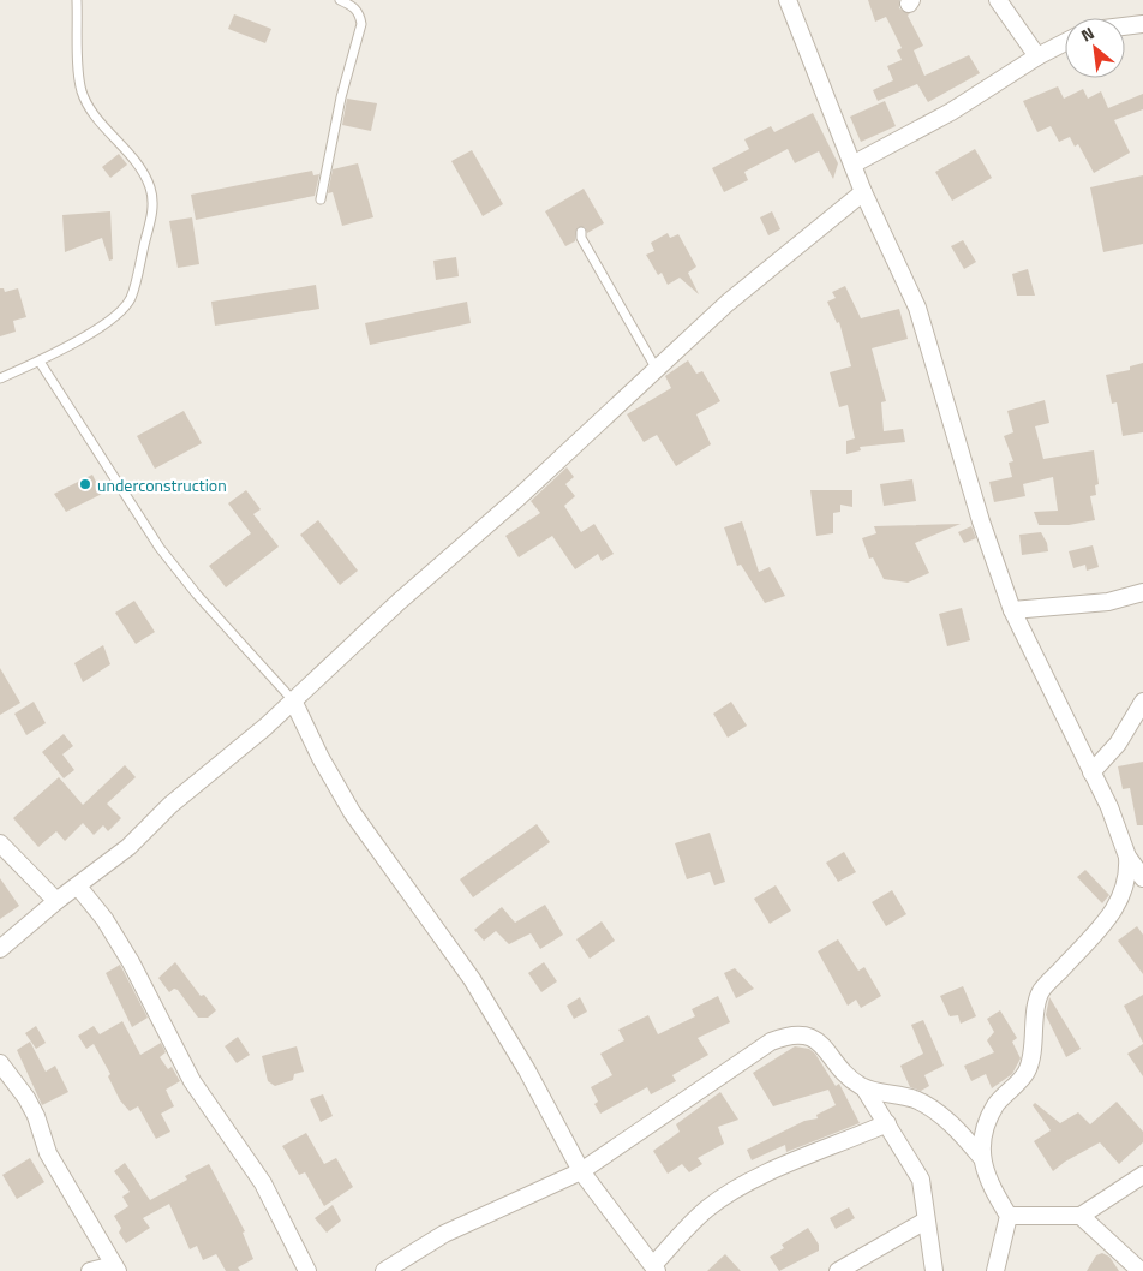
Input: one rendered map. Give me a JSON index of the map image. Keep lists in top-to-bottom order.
{
  "places": ["underconstruction"],
  "north": "top left"
}
